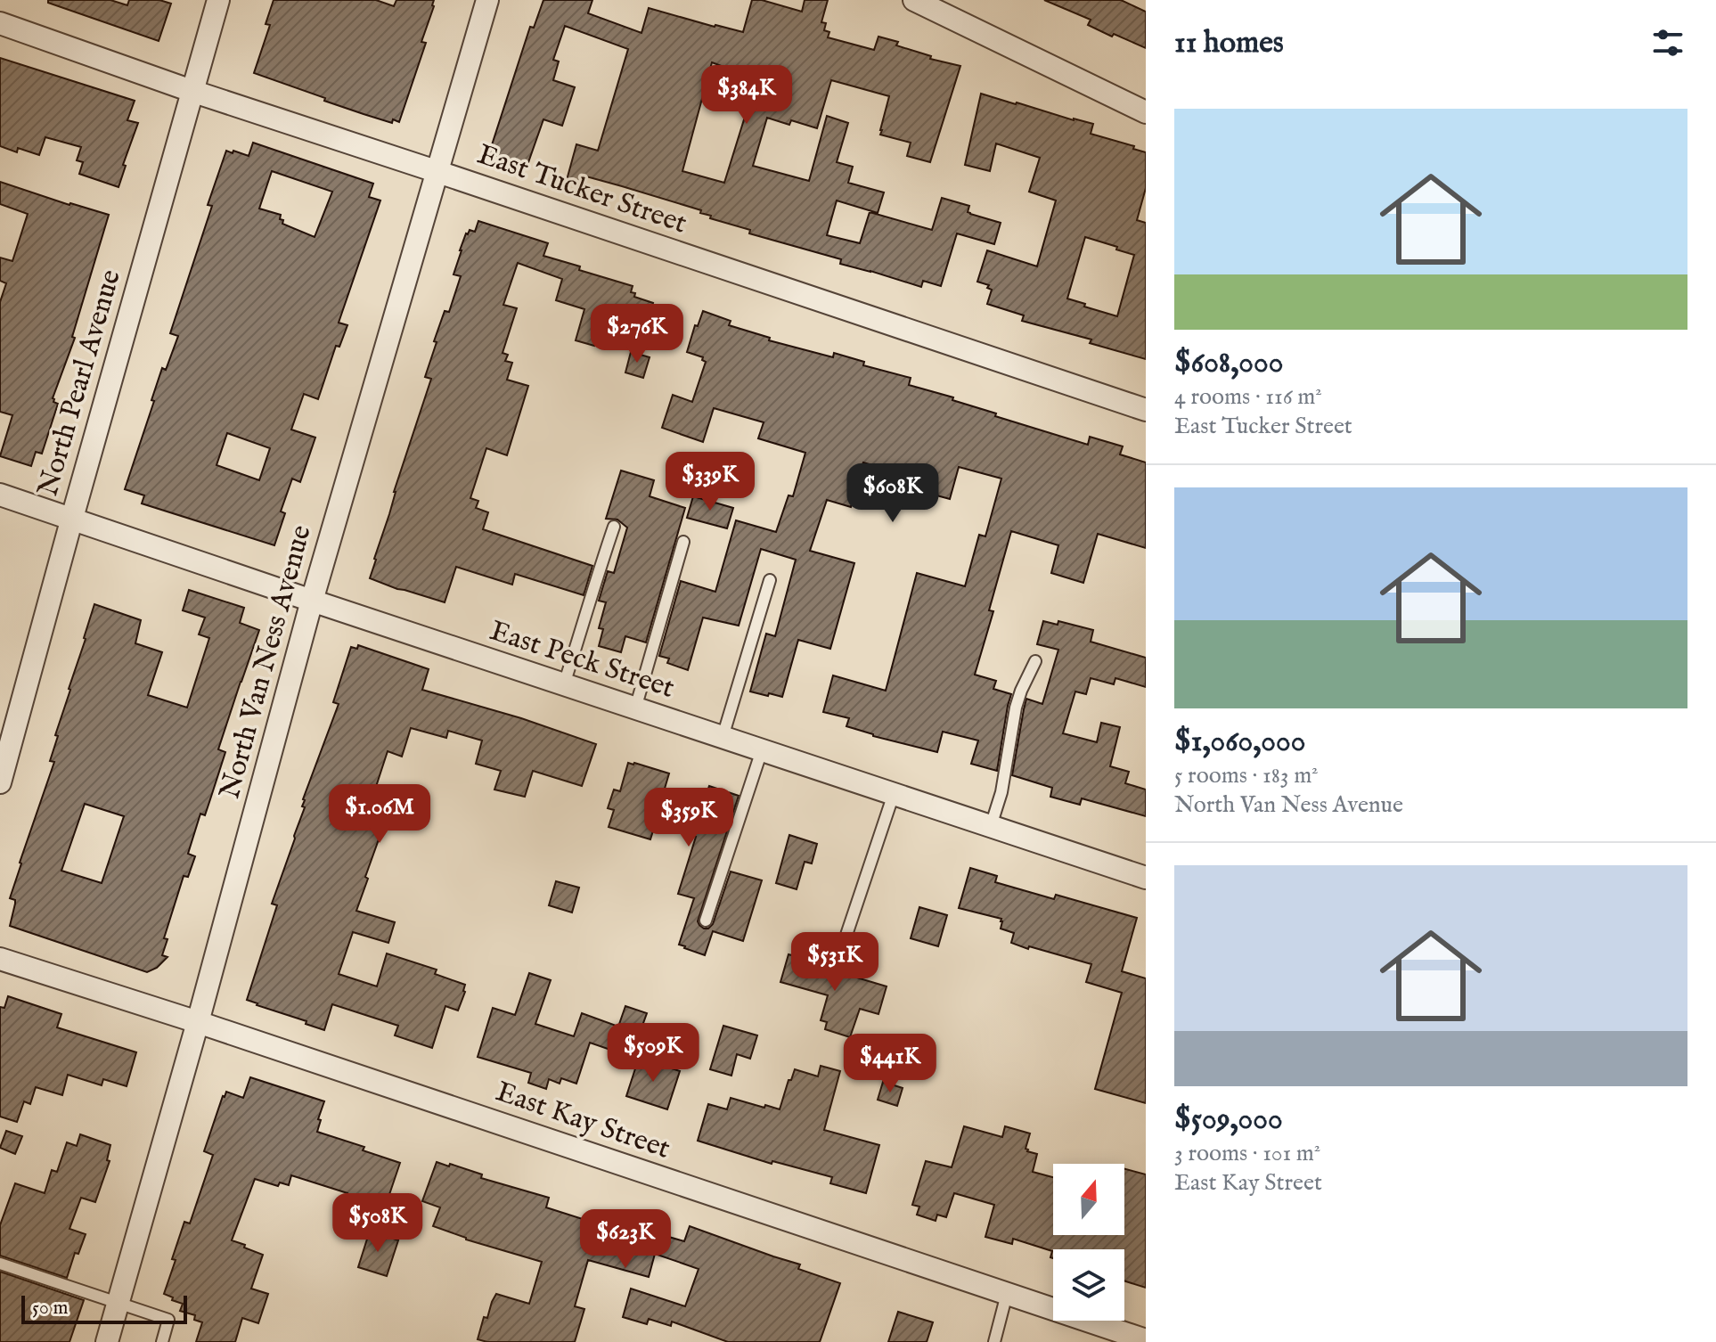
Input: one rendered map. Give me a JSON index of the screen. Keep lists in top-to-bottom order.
{
  "streets": {
    "street": [
      "East Tucker Street",
      "North Pearl Avenue",
      "East Peck Street",
      "North Van Ness Avenue",
      "East Kay Street"
    ]
  },
  "crossings": [
    ["East Tucker Street", "North Pearl Avenue"],
    ["East Tucker Street", "North Van Ness Avenue"],
    ["North Pearl Avenue", "East Peck Street"],
    ["East Peck Street", "North Van Ness Avenue"],
    ["North Van Ness Avenue", "East Kay Street"]
  ],
  "scale_bar": "50 m",
  "north": "top",
  "page": {
    "heading": "11 homes",
    "price": [
      "$384K",
      "$276K",
      "$339K",
      "$608K",
      "$1.06M",
      "$359K",
      "$531K",
      "$509K",
      "$441K",
      "$508K",
      "$623K"
    ],
    "list": [
      {
        "name": "$608,000",
        "note": "4 rooms · 116 m² · East Tucker Street"
      },
      {
        "name": "$1,060,000",
        "note": "5 rooms · 183 m² · North Van Ness Avenue"
      },
      {
        "name": "$509,000",
        "note": "3 rooms · 101 m² · East Kay Street"
      }
    ],
    "scale": "50 m"
  }
}
